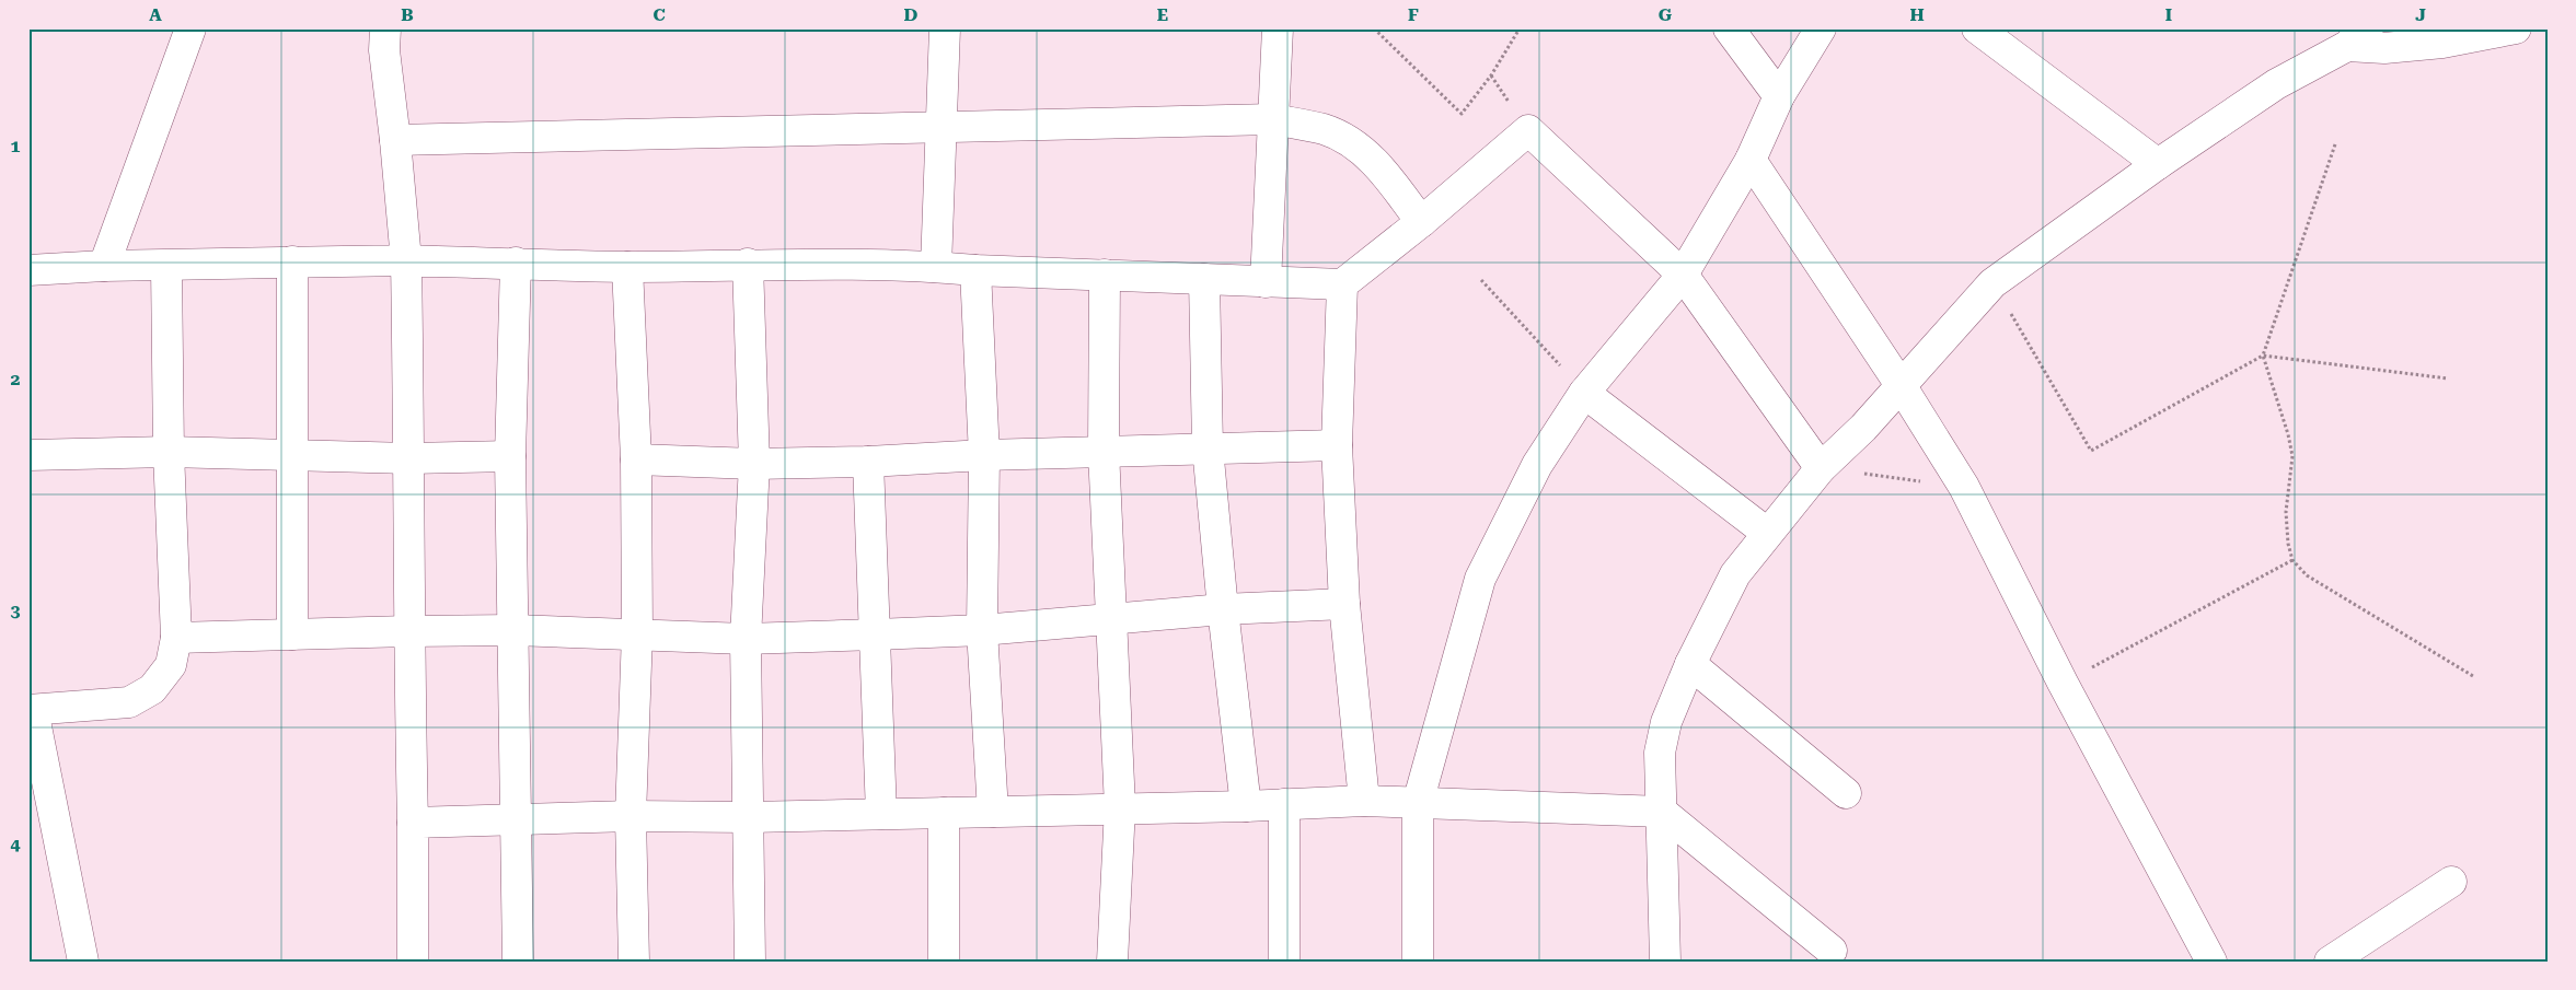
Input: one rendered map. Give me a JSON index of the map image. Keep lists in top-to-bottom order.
{
  "grid": {
    "columns": [
      "A",
      "B",
      "C",
      "D",
      "E",
      "F",
      "G",
      "H",
      "I",
      "J"
    ],
    "rows": [
      "1",
      "2",
      "3",
      "4"
    ]
  }
}
